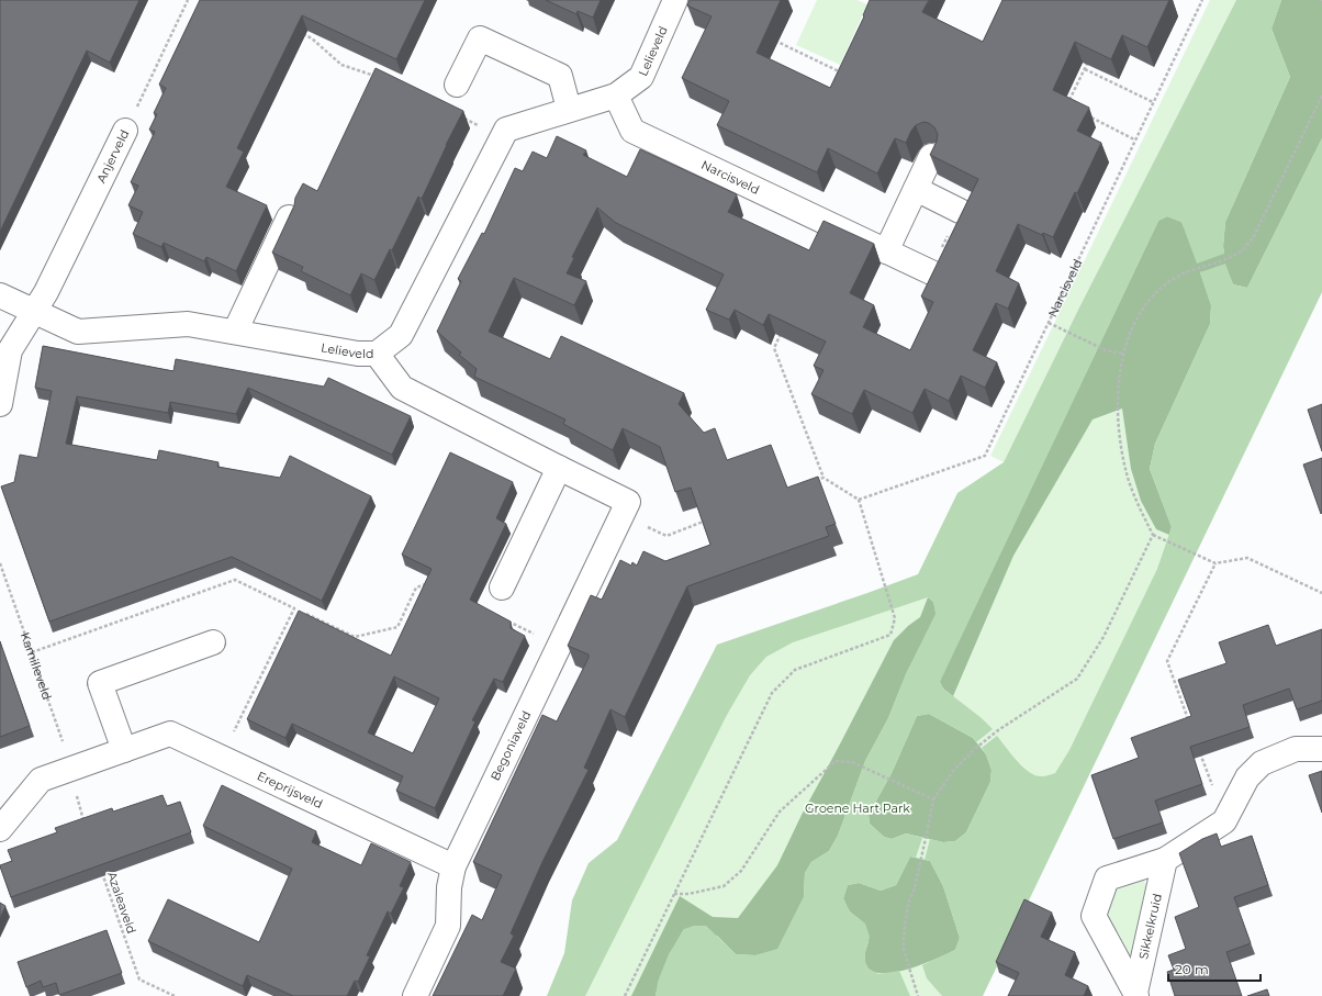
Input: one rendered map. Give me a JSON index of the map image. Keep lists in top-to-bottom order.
{
  "streets": {
    "street": [
      "Lelieveld",
      "Anjerveld",
      "Narcisveld",
      "Begoniaveld",
      "Ereprijsveld",
      "Sikkelkruid"
    ],
    "path": ["Kamilleveld", "Azaleaveld"]
  },
  "crossings": [
    ["Lelieveld", "Anjerveld"],
    ["Lelieveld", "Narcisveld"],
    ["Kamilleveld", "Ereprijsveld"],
    ["Begoniaveld", "Ereprijsveld"]
  ],
  "parks": ["Groene Hart Park"],
  "scale_bar": "20 m"
}
